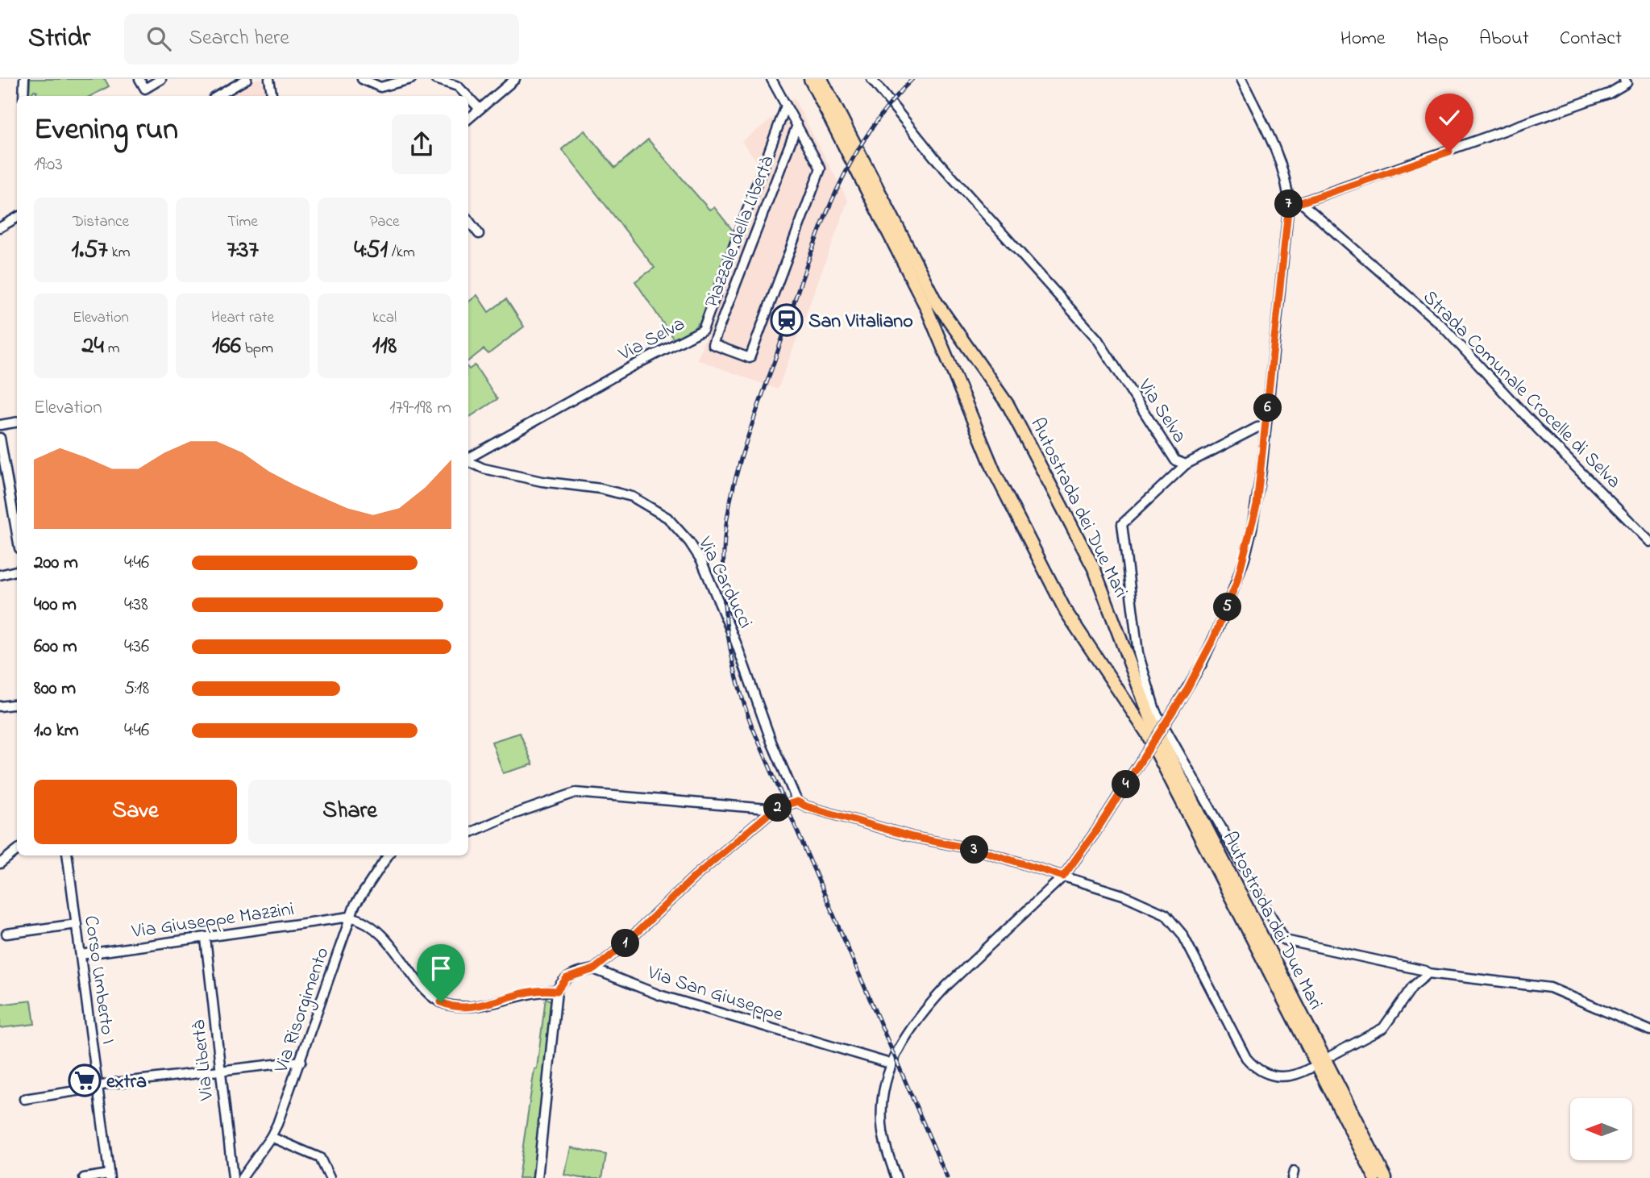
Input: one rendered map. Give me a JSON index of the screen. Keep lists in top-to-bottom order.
{
  "streets": {
    "highway": ["Autostrada dei Due Mari"],
    "street": [
      "Piazzale della Libertà",
      "Via Selva",
      "Strada Comunale Crocelle di Selva",
      "Via Carducci",
      "Via Giuseppe Mazzini",
      "Corso Umberto I",
      "Via San Giuseppe",
      "Via Risorgimento",
      "Via Libertà"
    ]
  },
  "crossings": [
    ["Via Giuseppe Mazzini", "Corso Umberto I"],
    ["Via Giuseppe Mazzini", "Via Risorgimento"],
    ["Via Giuseppe Mazzini", "Via Libertà"]
  ],
  "places": {
    "station": ["San Vitaliano"],
    "supermarket": ["extra"]
  },
  "north": "left",
  "page": {
    "header": "Stridr",
    "search": "Search here",
    "nav": [
      "Home",
      "Map",
      "About",
      "Contact"
    ],
    "heading": ["Evening run", "19:03"],
    "pins": [
      "7",
      "6",
      "5",
      "4",
      "2",
      "3",
      "1"
    ],
    "stats": [
      ["Distance", "1.57 km"],
      ["Time", "7:37"],
      ["Pace", "4:51 /km"],
      ["Elevation", "24 m"],
      ["Heart rate", "166 bpm"],
      ["kcal", "118"]
    ],
    "chart": ["Elevation", "179–198 m"],
    "list": [
      {
        "name": "200 m",
        "note": "4:46"
      },
      {
        "name": "400 m",
        "note": "4:38"
      },
      {
        "name": "600 m",
        "note": "4:36"
      },
      {
        "name": "800 m",
        "note": "5:18"
      },
      {
        "name": "1.0 km",
        "note": "4:46"
      }
    ],
    "buttons": ["Save", "Share"]
  }
}
